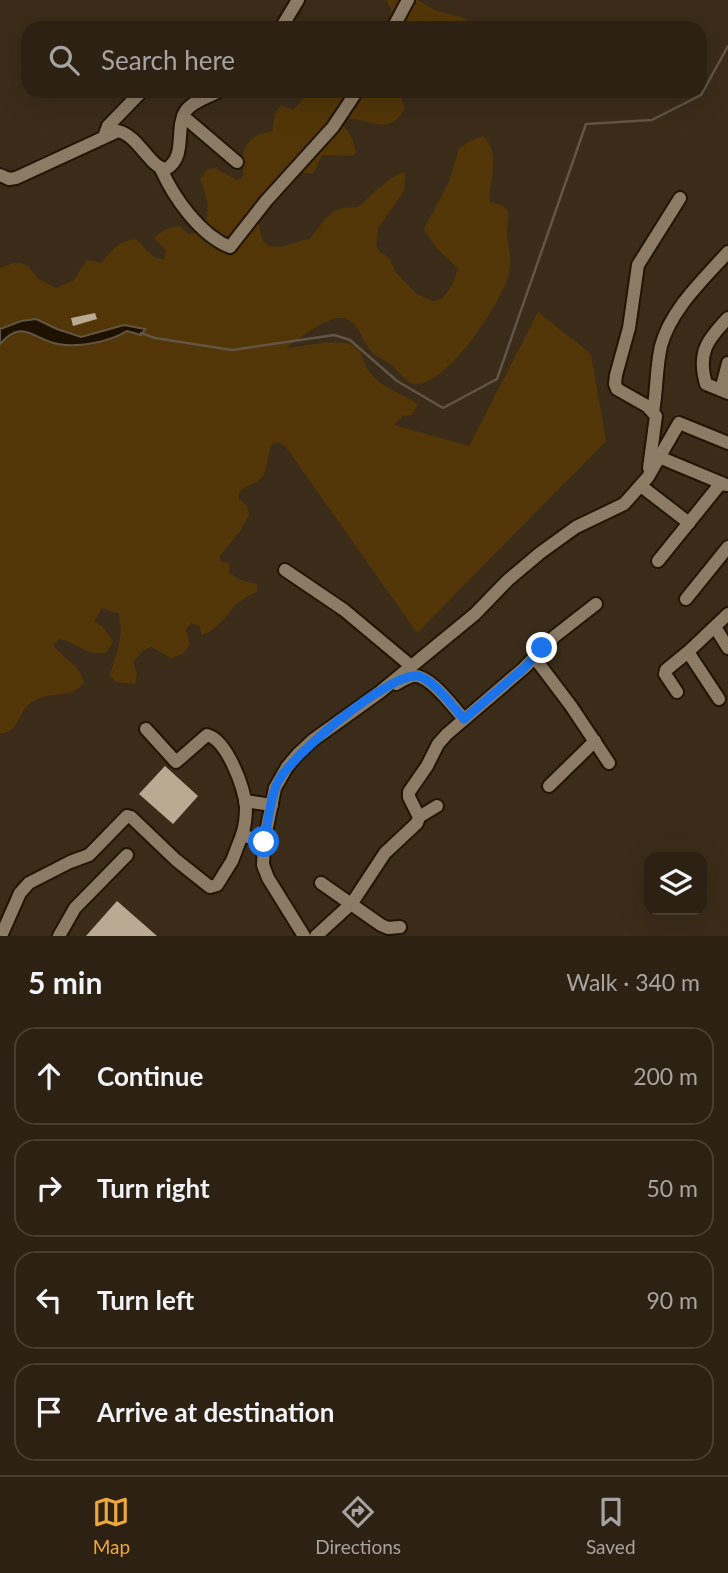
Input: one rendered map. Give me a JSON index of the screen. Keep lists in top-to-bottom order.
{
  "page": {
    "search": "Search here",
    "heading": ["5 min", "Walk · 340 m"],
    "list": [
      ["Continue", "200 m"],
      ["Turn right", "50 m"],
      ["Turn left", "90 m"],
      "Arrive at destination"
    ],
    "nav": ["Map", "Directions", "Saved"]
  }
}
